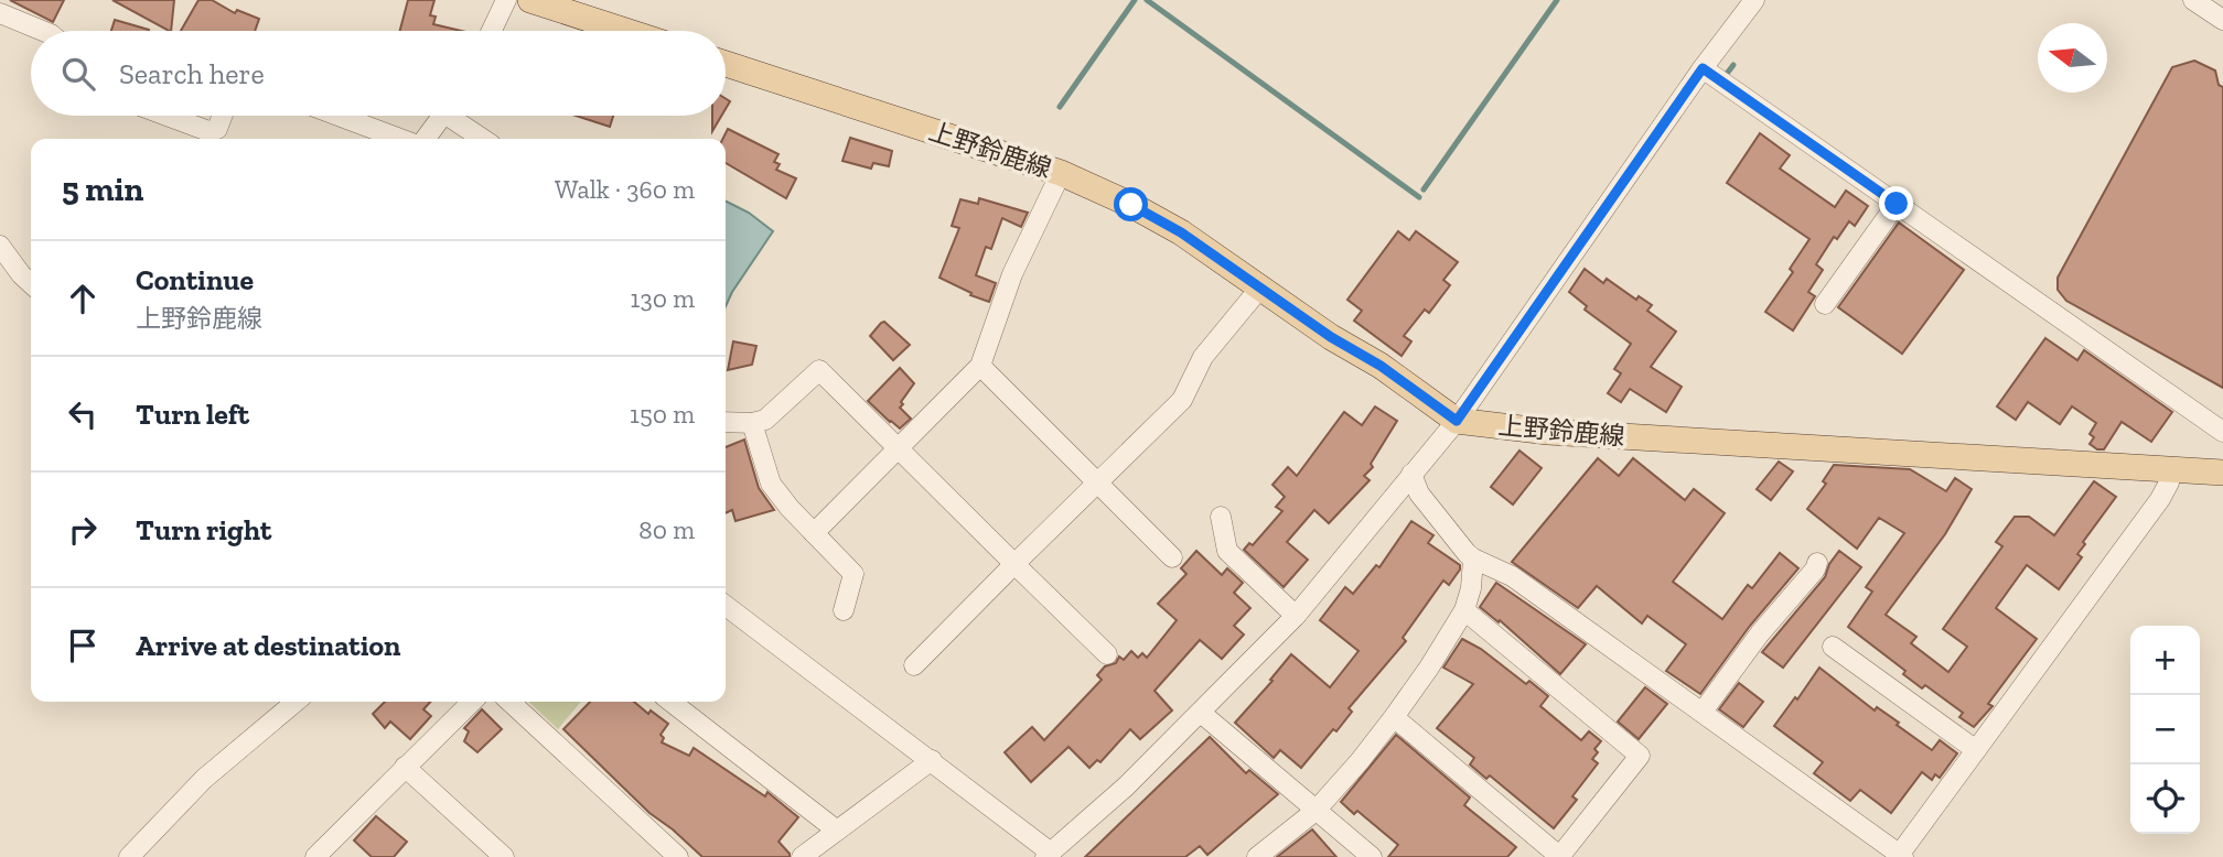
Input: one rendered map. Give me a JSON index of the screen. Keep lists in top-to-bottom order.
{
  "streets": {
    "main road": ["上野鈴鹿線"]
  },
  "north": "left",
  "page": {
    "search": "Search here",
    "heading": ["5 min", "Walk · 360 m"],
    "list": [
      ["Continue", "上野鈴鹿線", "130 m"],
      ["Turn left", "150 m"],
      ["Turn right", "80 m"],
      "Arrive at destination"
    ],
    "map_buttons": ["+", "−"]
  }
}
